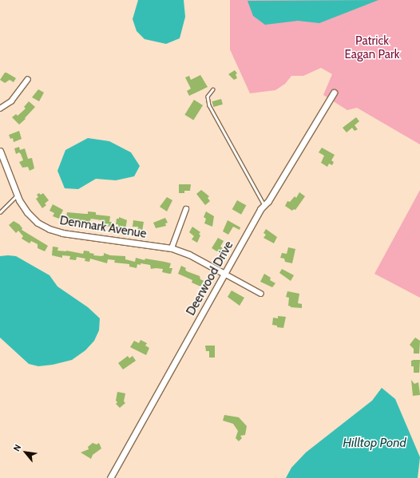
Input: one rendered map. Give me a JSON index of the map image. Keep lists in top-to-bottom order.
{
  "streets": {
    "street": ["Denmark Avenue", "Deerwood Drive"]
  },
  "crossings": [
    ["Denmark Avenue", "Deerwood Drive"]
  ],
  "water": ["Hilltop Pond"],
  "parks": ["Patrick Eagan Park"],
  "north": "top left"
}
